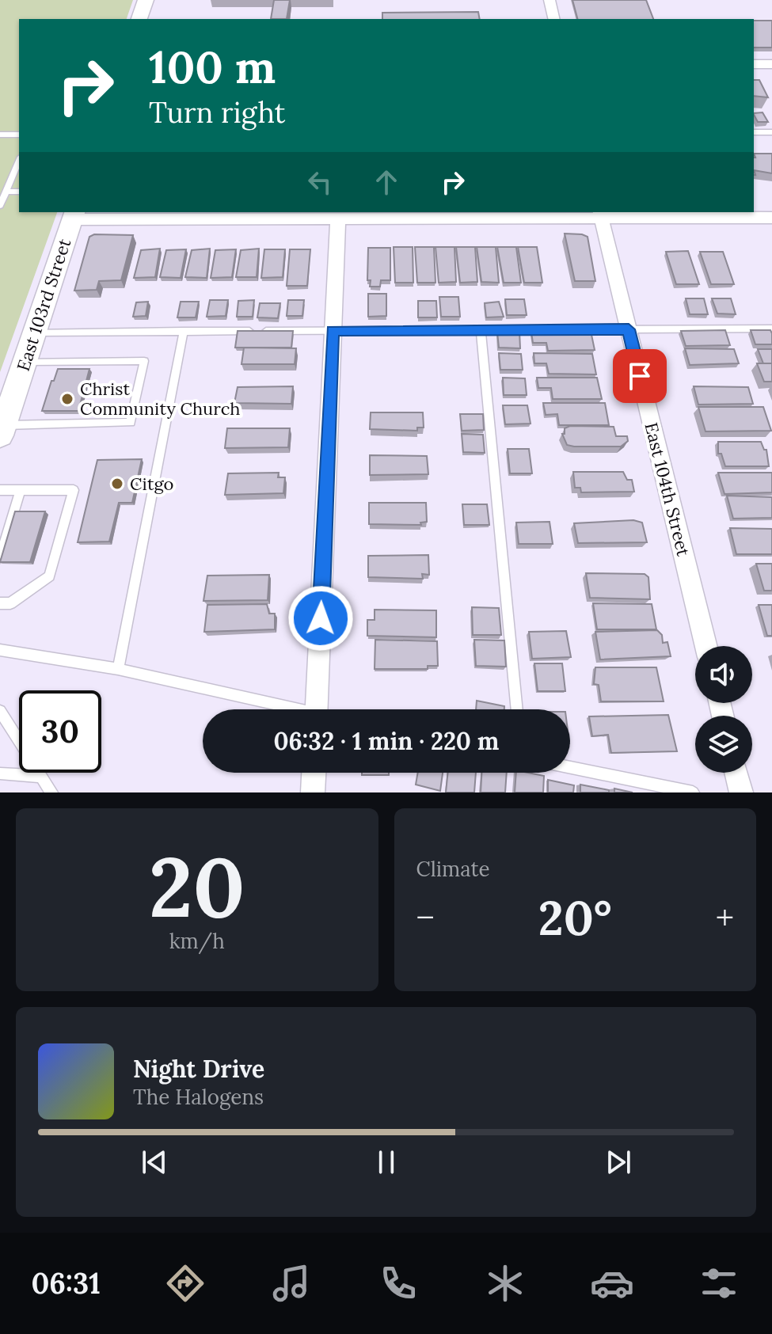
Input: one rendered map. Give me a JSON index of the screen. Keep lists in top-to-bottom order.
{
  "streets": {
    "main road": ["East 103rd Street"],
    "street": ["East 104th Street"]
  },
  "places": ["Christ Community Church", "Citgo"],
  "page": {
    "turn": ["100 m", "Turn right"],
    "limit": "30",
    "trip": "06:32 · 1 min · 220 m",
    "tile": [
      ["20", "km/h"],
      "Climate"
    ],
    "heat": ["−", "20°", "+"],
    "song": ["Night Drive", "The Halogens"],
    "tabs": "06:31"
  }
}
